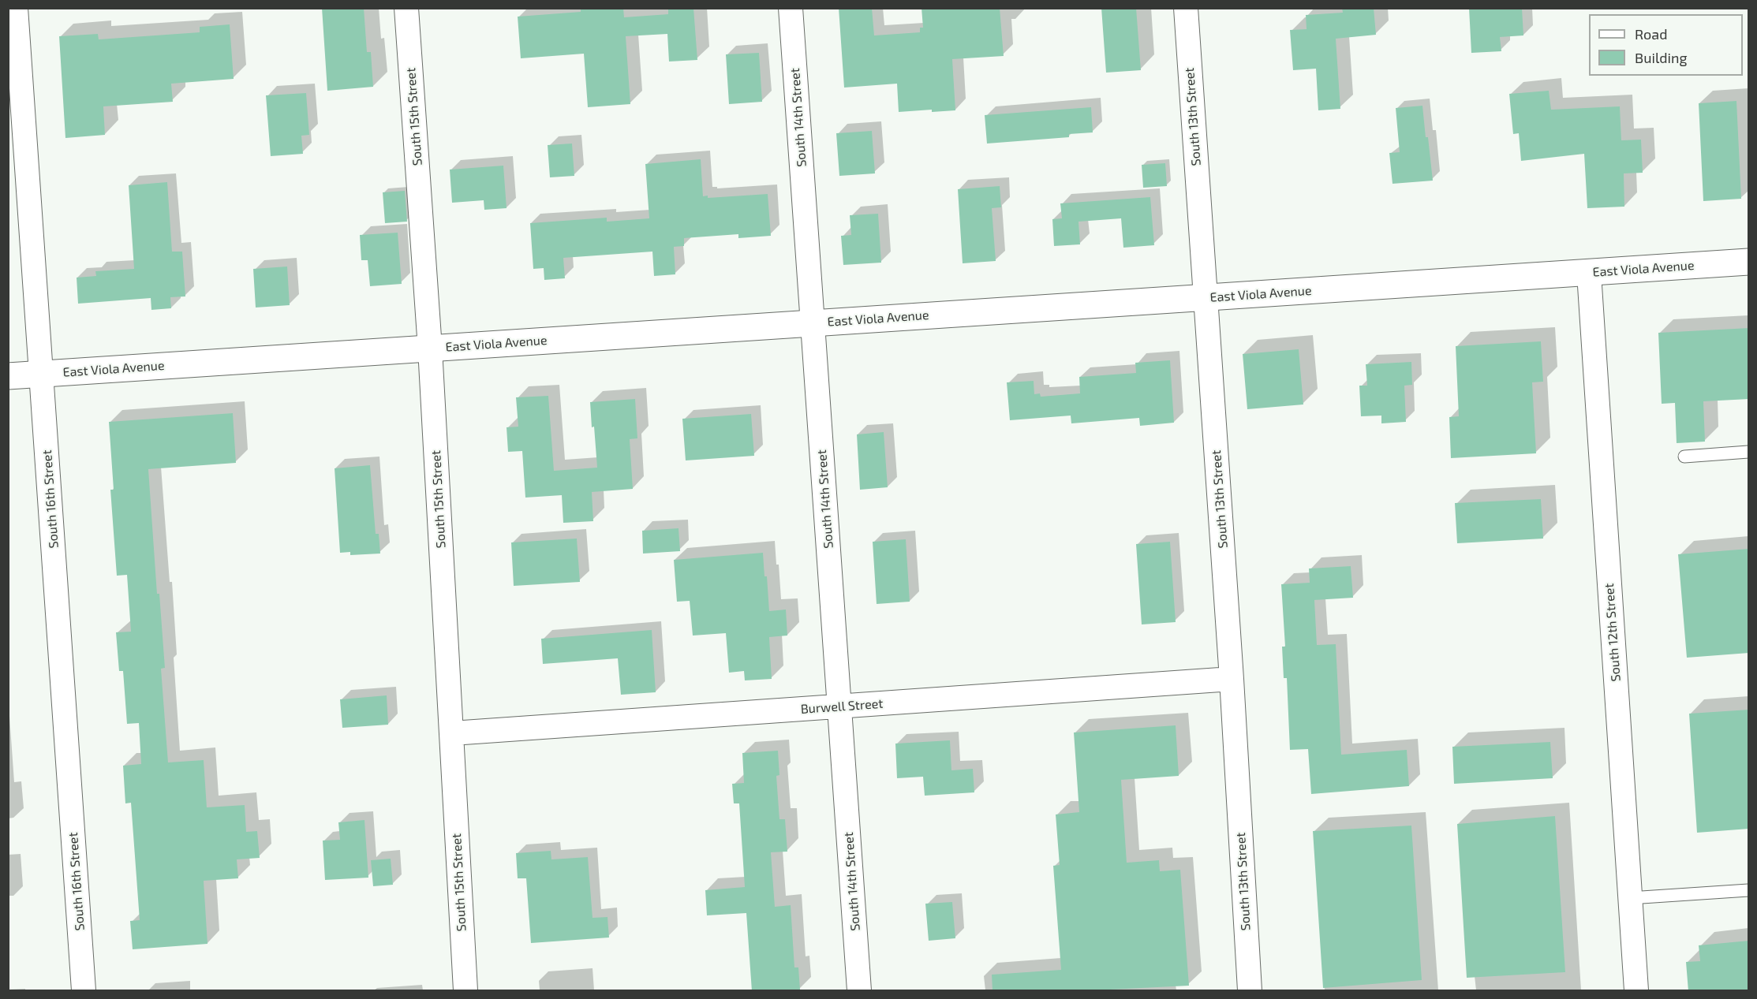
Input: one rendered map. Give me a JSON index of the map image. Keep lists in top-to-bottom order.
{
  "streets": {
    "street": [
      "South 15th Street",
      "South 13th Street",
      "South 14th Street",
      "East Viola Avenue",
      "South 16th Street",
      "South 12th Street",
      "Burwell Street"
    ]
  },
  "crossings": [
    ["South 15th Street", "East Viola Avenue"],
    ["South 15th Street", "Burwell Street"],
    ["South 13th Street", "East Viola Avenue"],
    ["South 13th Street", "Burwell Street"],
    ["South 14th Street", "East Viola Avenue"],
    ["South 14th Street", "Burwell Street"],
    ["East Viola Avenue", "South 16th Street"],
    ["East Viola Avenue", "South 12th Street"]
  ],
  "legend": ["Road", "Building"]
}
